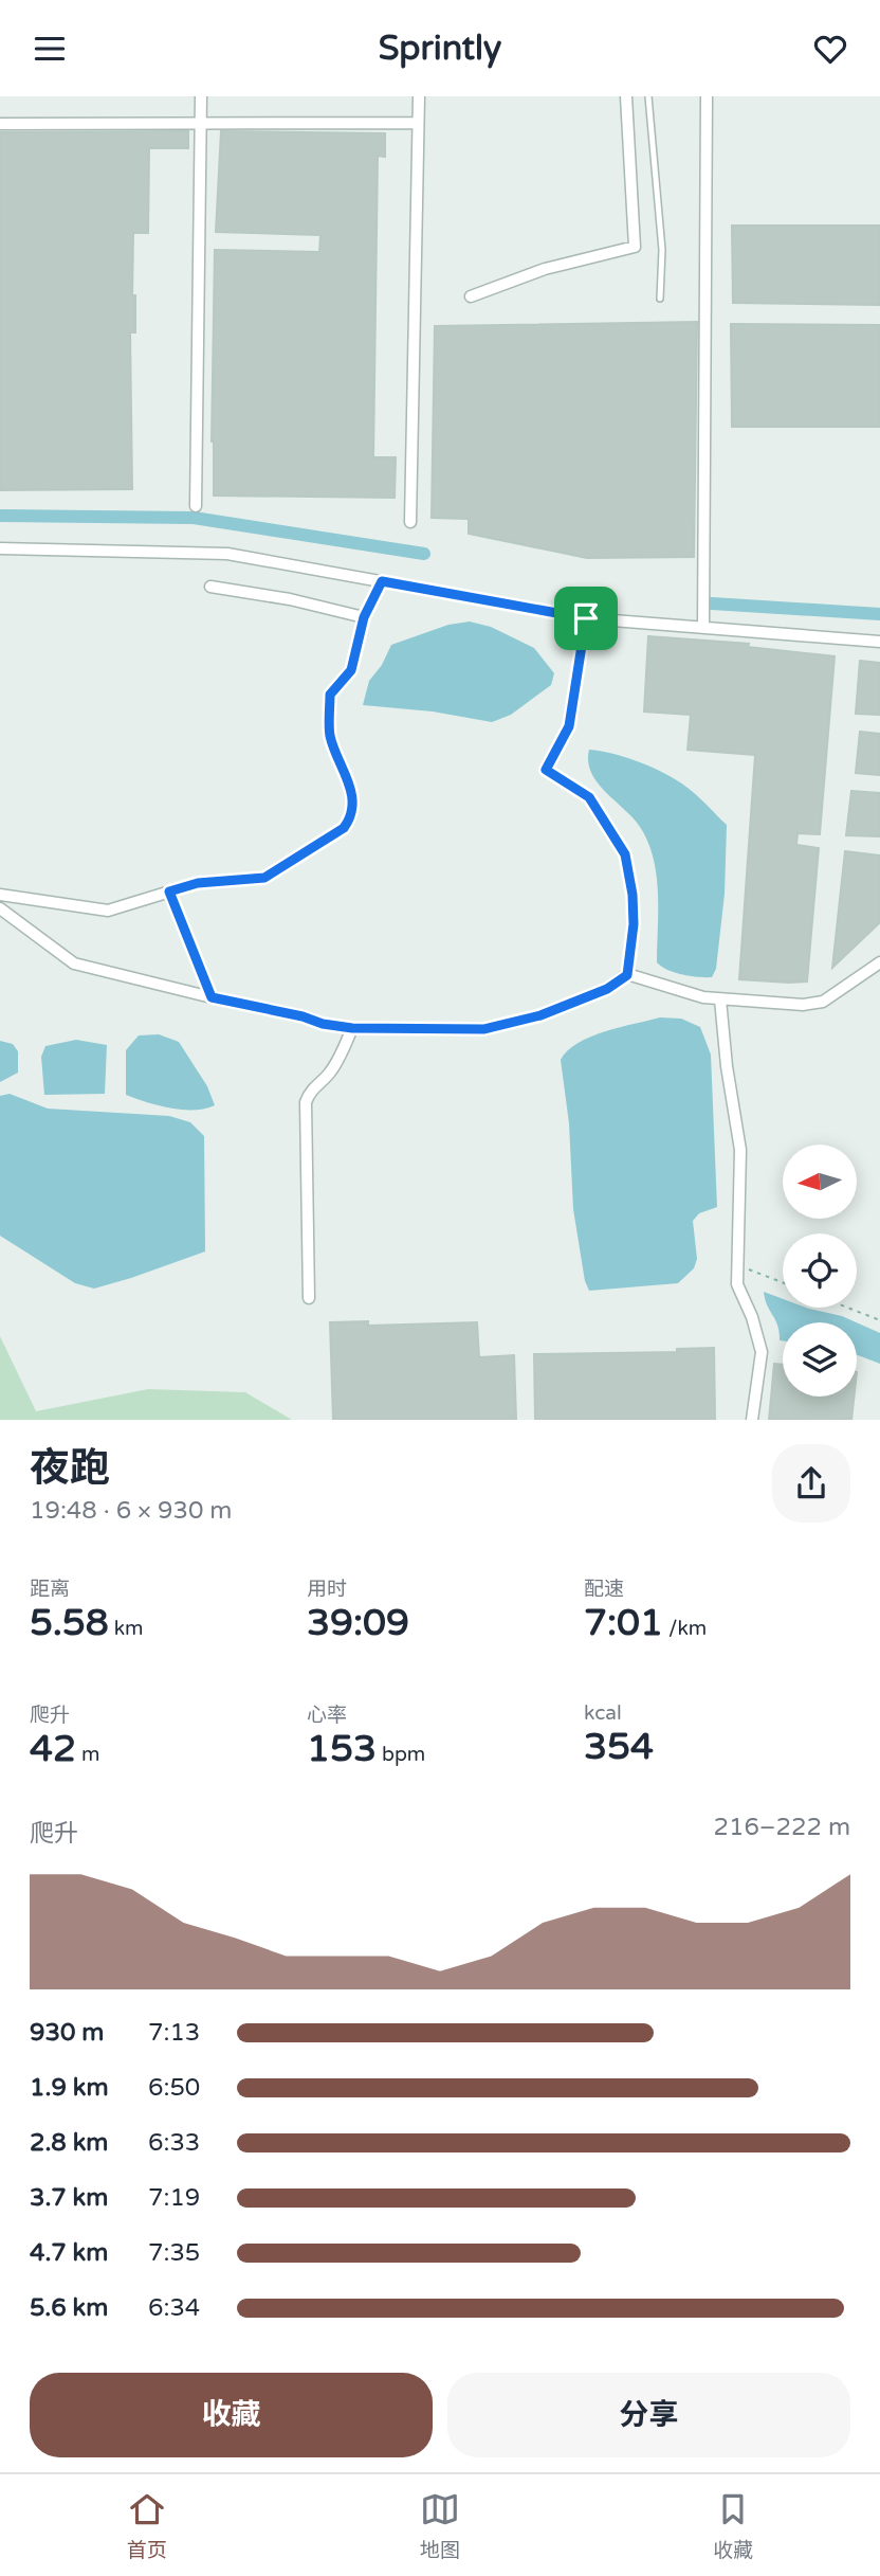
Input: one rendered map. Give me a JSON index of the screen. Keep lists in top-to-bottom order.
{
  "north": "left",
  "page": {
    "header": "Sprintly",
    "heading": ["夜跑", "19:48 · 6 × 930 m"],
    "stats": [
      ["距离", "5.58 km"],
      ["用时", "39:09"],
      ["配速", "7:01 /km"],
      ["爬升", "42 m"],
      ["心率", "153 bpm"],
      ["kcal", "354"]
    ],
    "chart": ["爬升", "216–222 m"],
    "list": [
      {
        "name": "930 m",
        "note": "7:13"
      },
      {
        "name": "1.9 km",
        "note": "6:50"
      },
      {
        "name": "2.8 km",
        "note": "6:33"
      },
      {
        "name": "3.7 km",
        "note": "7:19"
      },
      {
        "name": "4.7 km",
        "note": "7:35"
      },
      {
        "name": "5.6 km",
        "note": "6:34"
      }
    ],
    "buttons": ["收藏", "分享"],
    "tabs": ["首页", "地图", "收藏"]
  }
}
